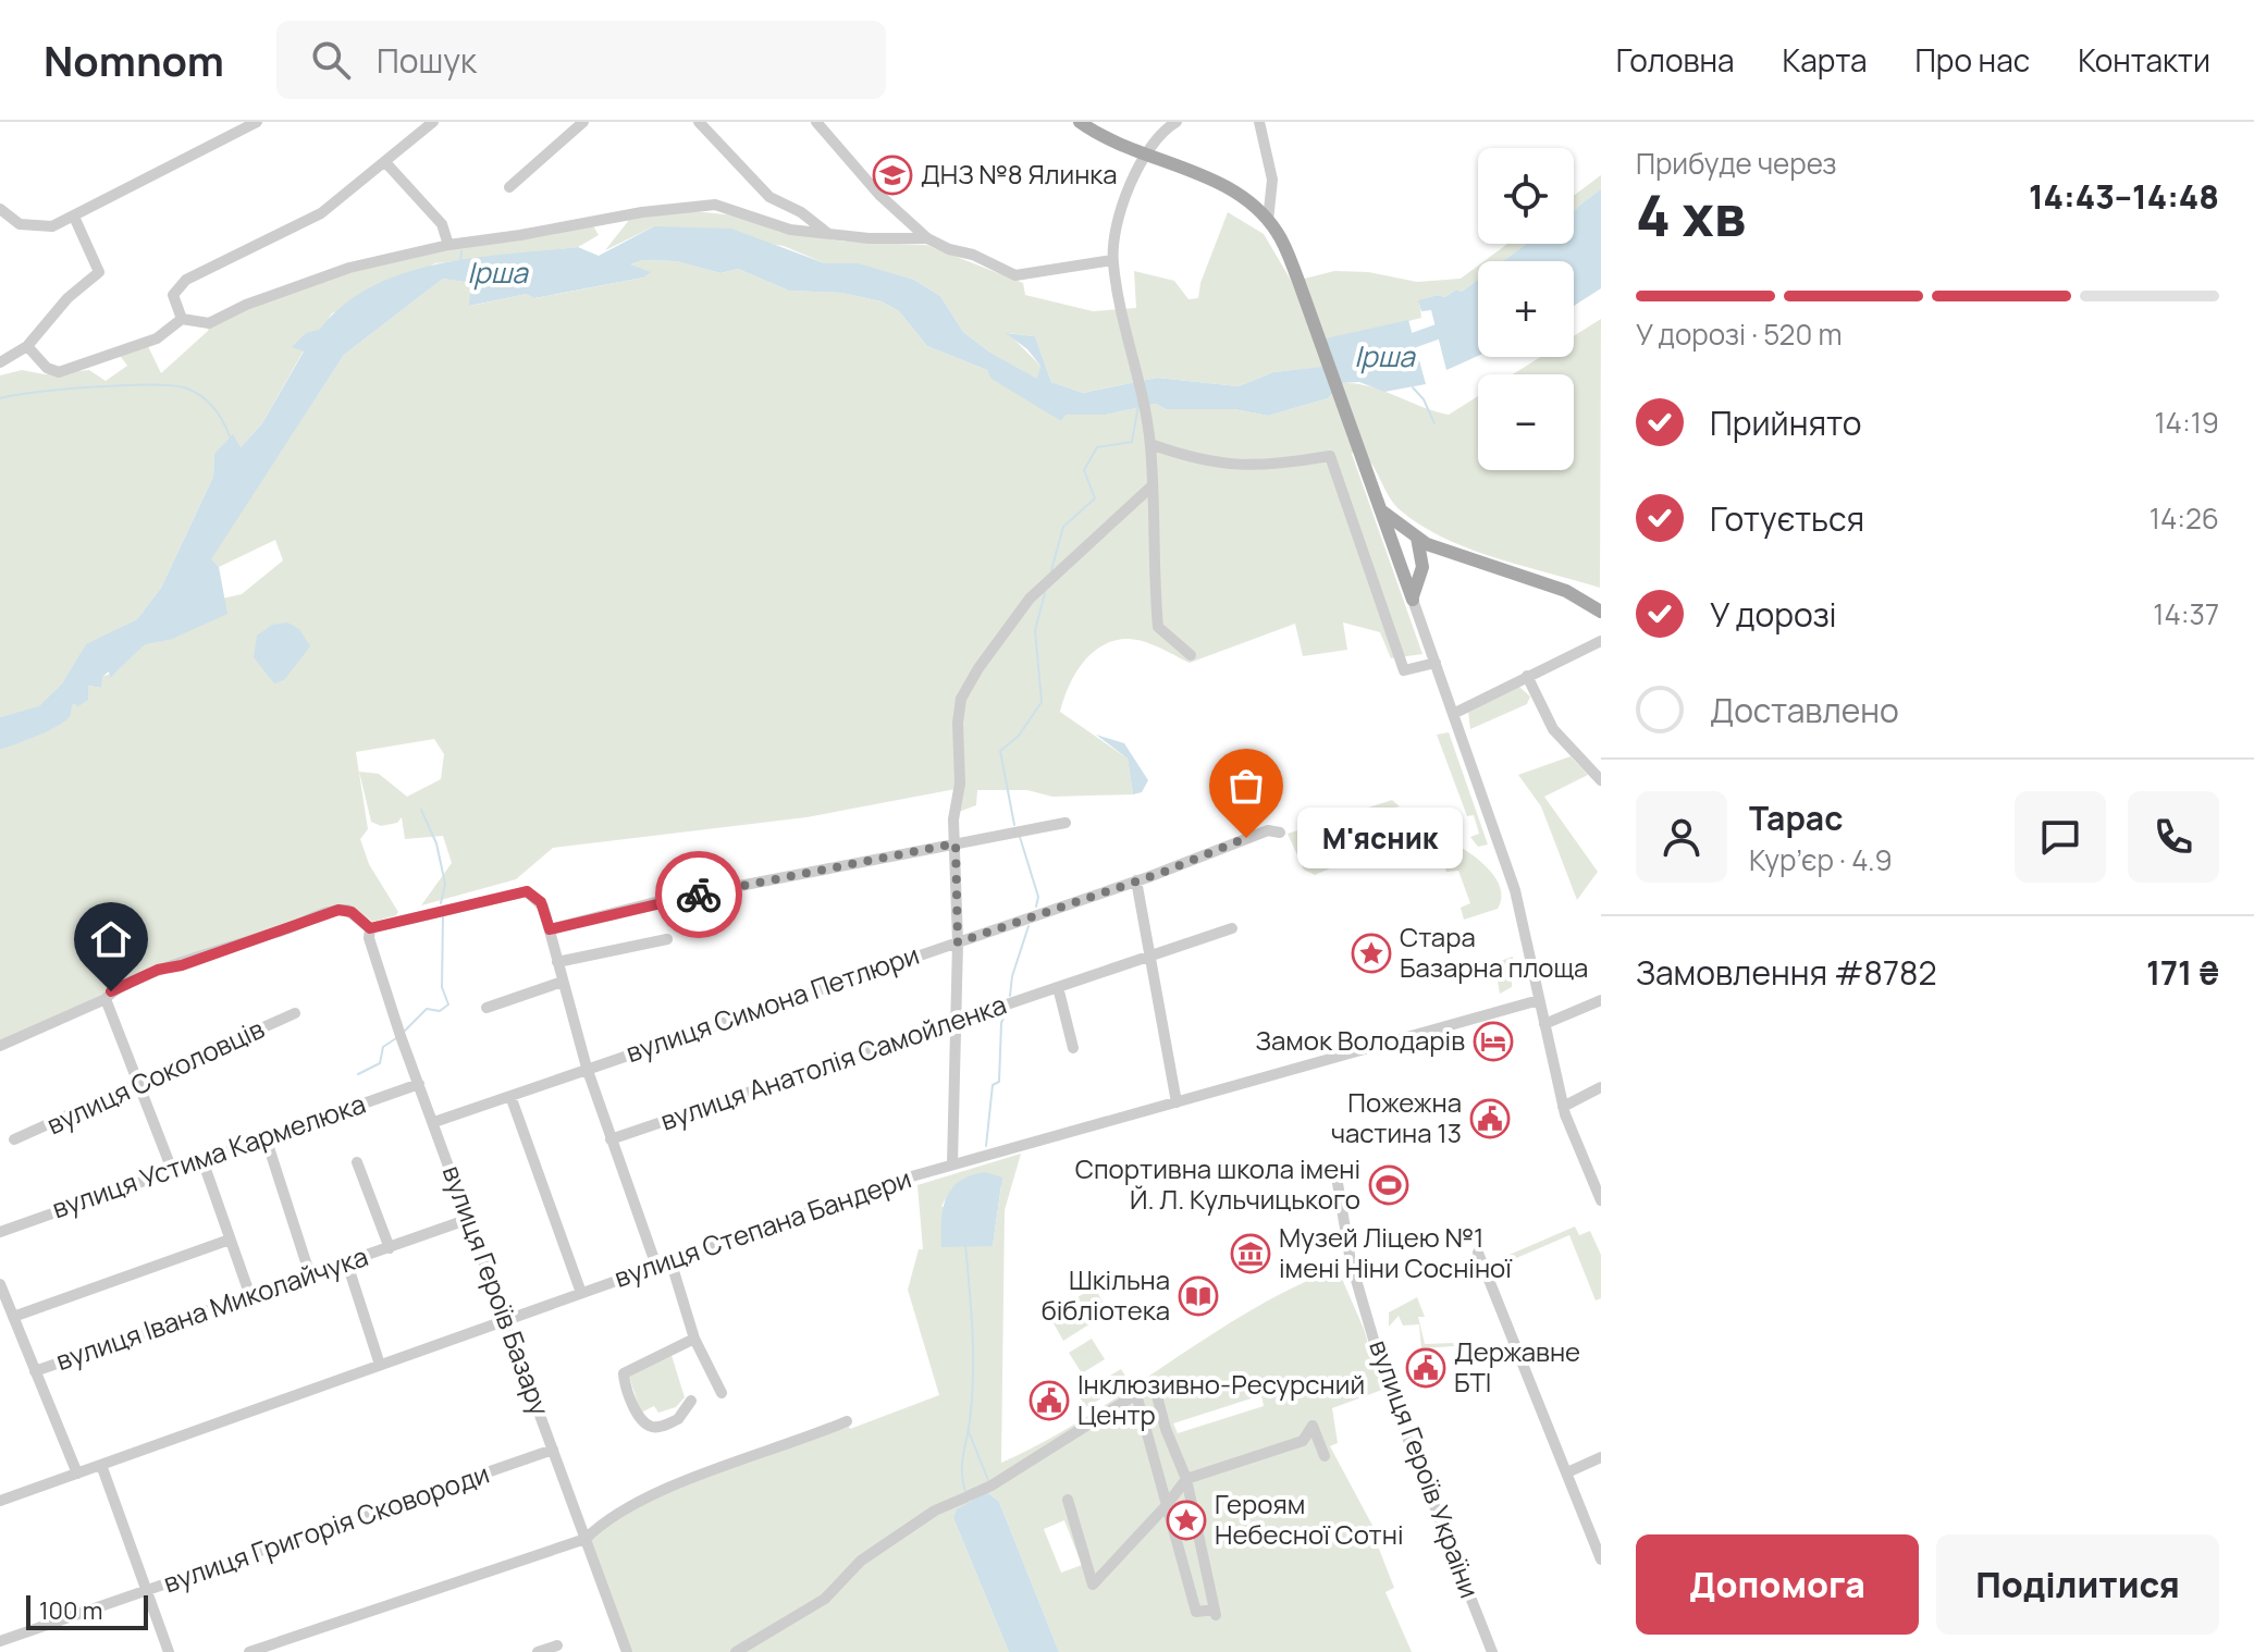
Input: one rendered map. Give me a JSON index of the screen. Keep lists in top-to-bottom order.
{
  "streets": {
    "street": [
      "вулиця Симона Петлюри",
      "вулиця Анатолія Самойленка",
      "вулиця Соколовців",
      "вулиця Устима Кармелюка",
      "вулиця Степана Бандери",
      "вулиця Героїв Базару",
      "вулиця Івана Миколайчука",
      "вулиця Героїв України",
      "вулиця Григорія Сковороди"
    ]
  },
  "crossings": [
    ["вулиця Симона Петлюри", "вулиця Героїв Базару"],
    ["вулиця Устима Кармелюка", "вулиця Героїв Базару"],
    ["вулиця Степана Бандери", "вулиця Героїв Базару"],
    ["вулиця Героїв Базару", "вулиця Івана Миколайчука"],
    ["вулиця Героїв Базару", "вулиця Григорія Сковороди"]
  ],
  "water": ["Ірша"],
  "places": {
    "school or university": ["ДНЗ №8 Ялинка"],
    "other": ["М'ясник"],
    "place": ["Стара Базарна площа", "Героям Небесної Сотні"],
    "hotel": ["Замок Володарів"],
    "public building": ["Пожежна частина 13", "Державне БТІ", "Інклюзивно-Ресурсний Центр"],
    "sports": ["Спортивна школа імені Й. Л. Кульчицького"],
    "museum": ["Музей Ліцею №1 імені Ніни Сосніної"],
    "library": ["Шкільна бібліотека"]
  },
  "scale_bar": "100 m",
  "page": {
    "header": "Nomnom",
    "search": "Пошук",
    "nav": [
      "Головна",
      "Карта",
      "Про нас",
      "Контакти"
    ],
    "heading": ["4 хв", "Прибуде через", "14:43–14:48"],
    "panel": [
      "Тарас",
      "Кур’єр · 4.9",
      "Замовлення #8782",
      "171 ₴"
    ],
    "map_buttons": ["+", "−"],
    "bar": "У дорозі · 520 m",
    "list": [
      ["Прийнято", "14:19"],
      ["Готується", "14:26"],
      ["У дорозі", "14:37"],
      "Доставлено"
    ],
    "bubble": "М'ясник",
    "buttons": ["Допомога", "Поділитися"],
    "scale": "100 m"
  }
}
